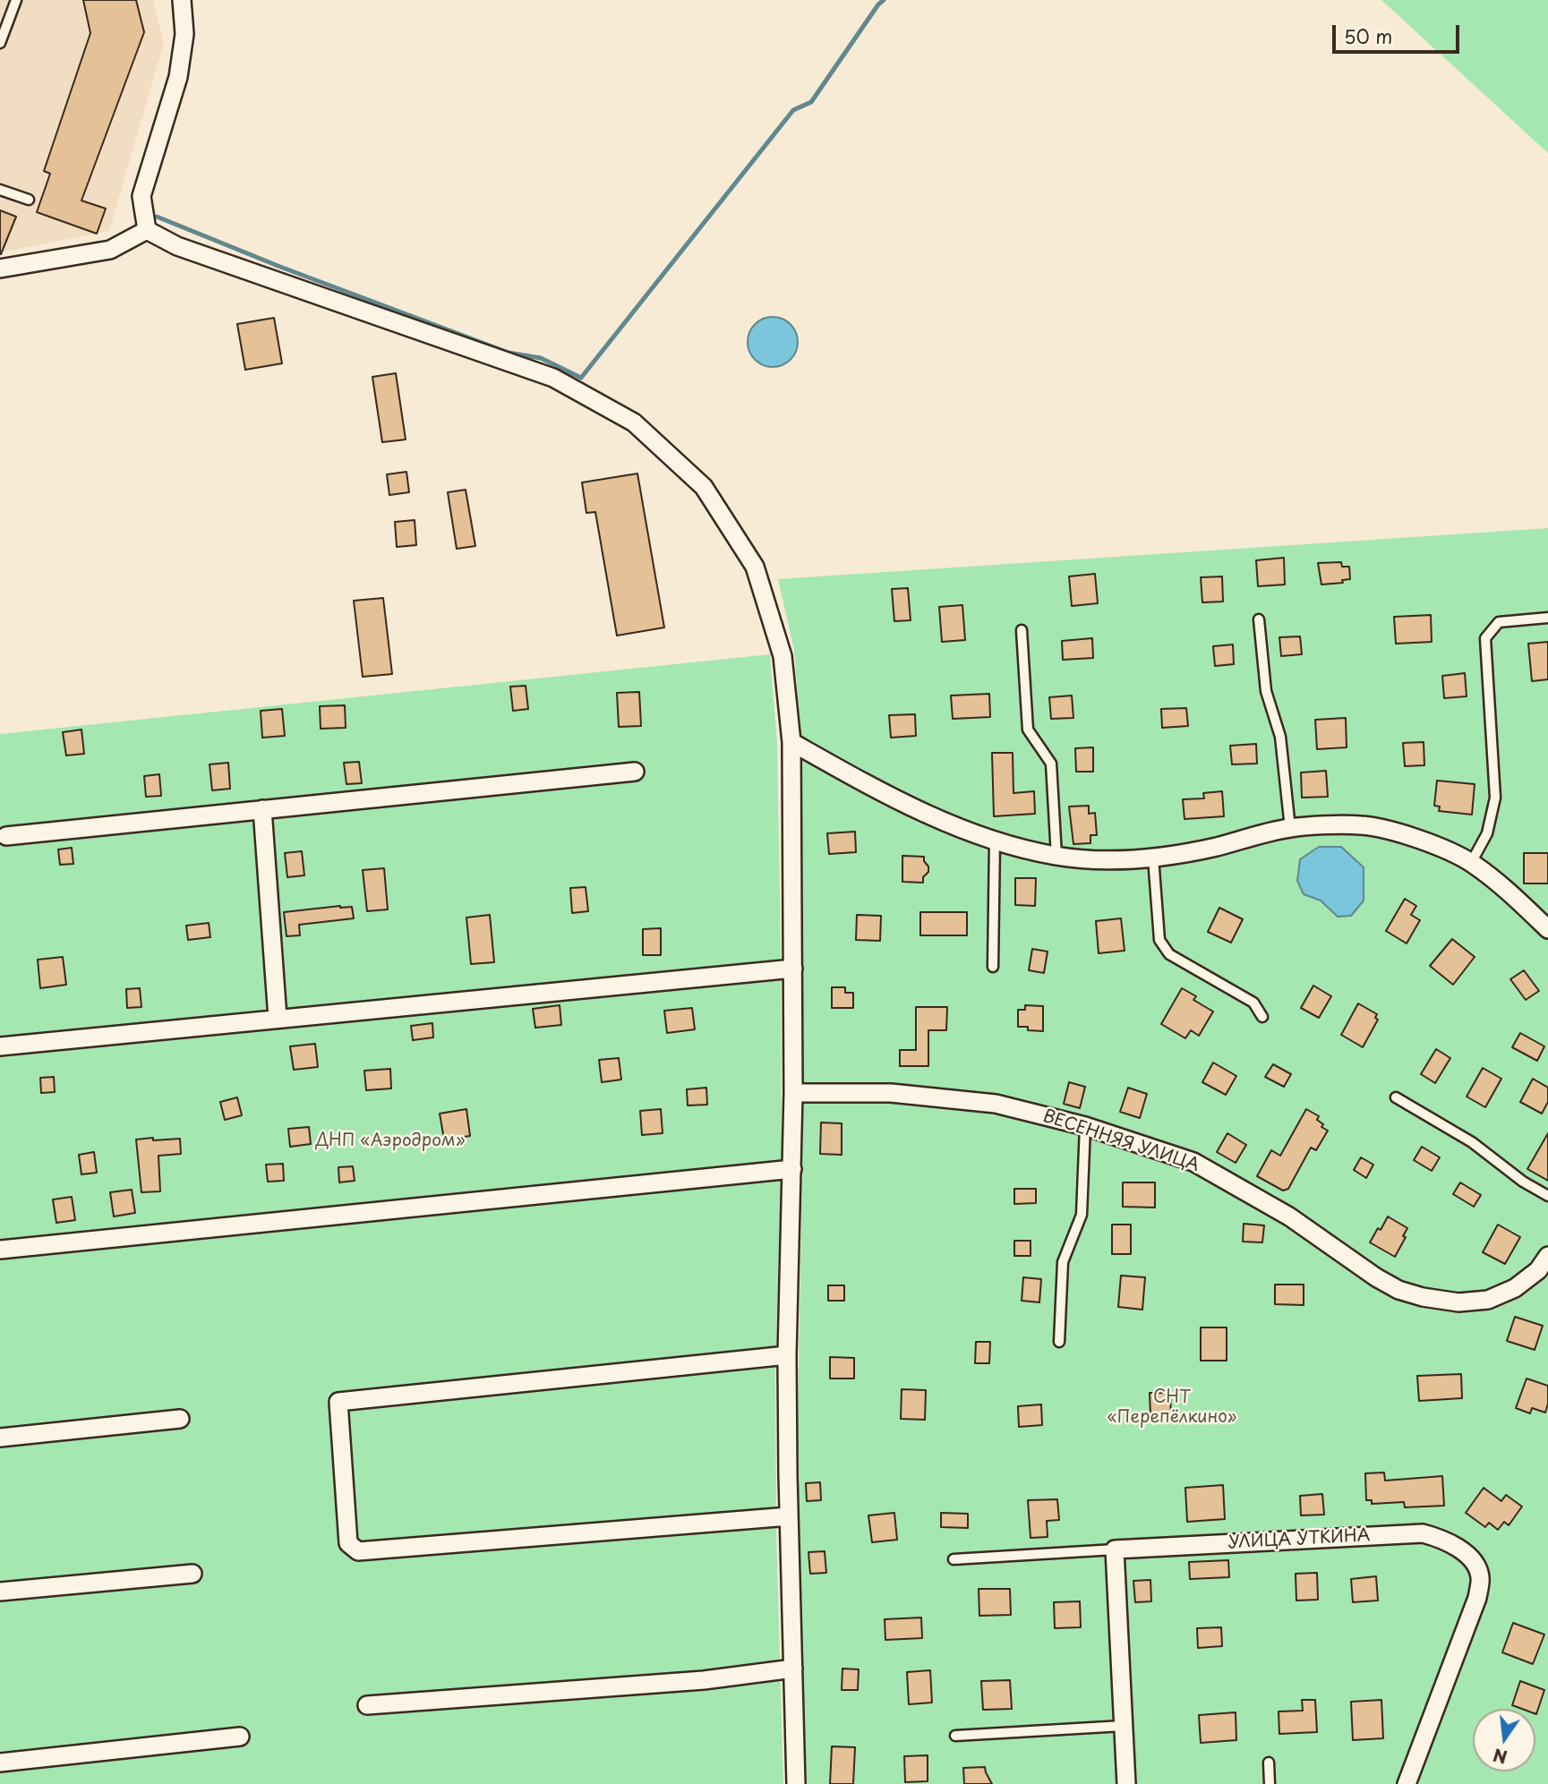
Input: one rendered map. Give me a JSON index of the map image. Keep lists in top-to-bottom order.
{
  "streets": {
    "street": ["ВЕСЕННЯЯ УЛИЦА", "УЛИЦА УТКИНА"]
  },
  "parks": ["ДНП «Аэродром»", "СНТ «Перепёлкино»"],
  "scale_bar": "50 m",
  "north": "bottom"
}
